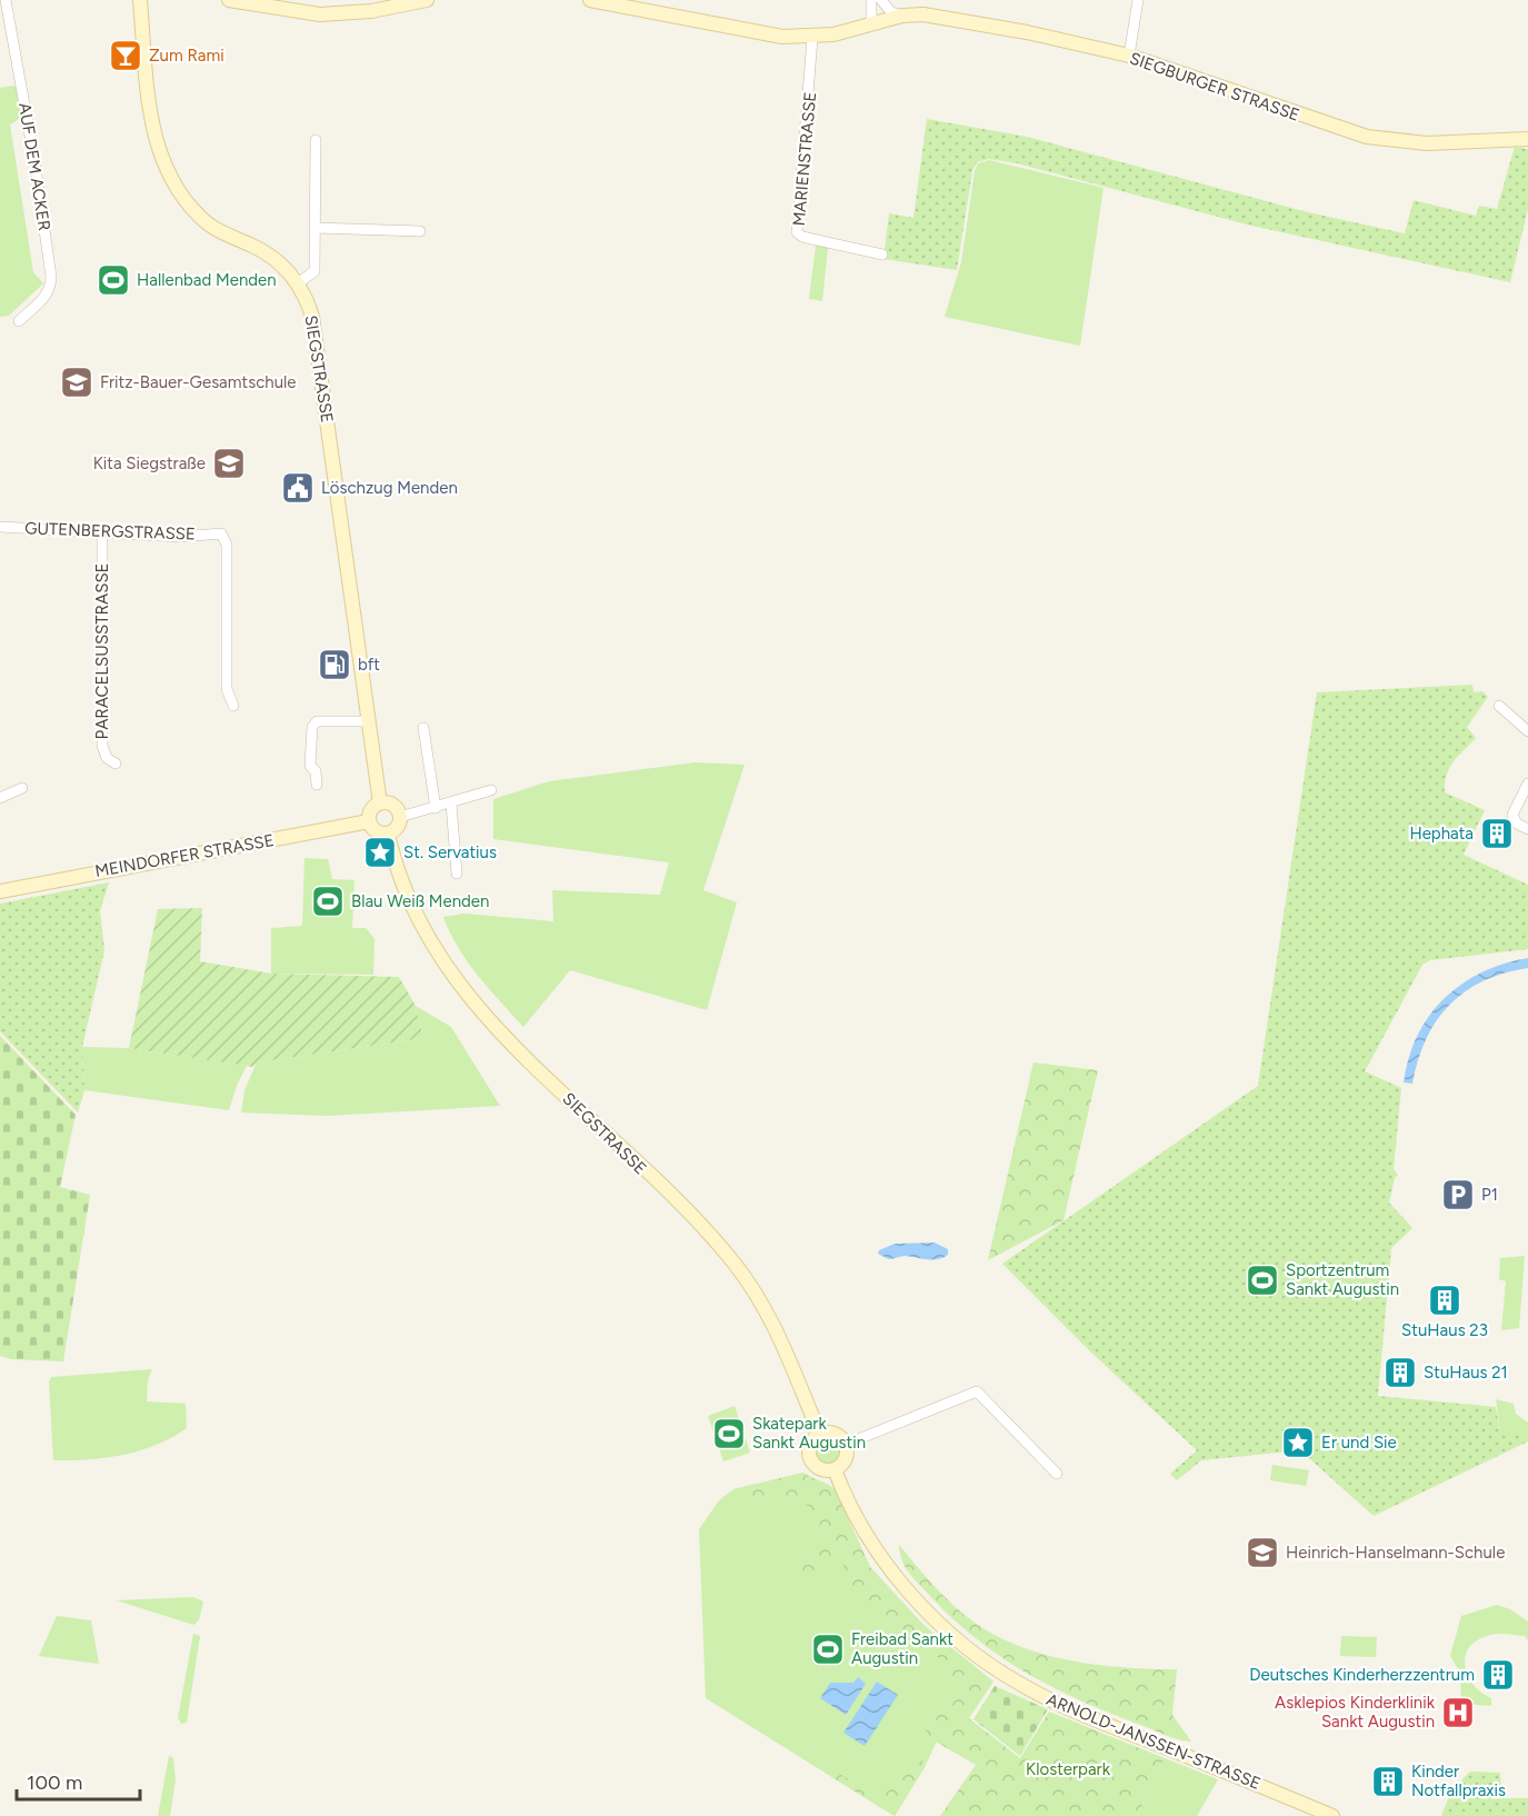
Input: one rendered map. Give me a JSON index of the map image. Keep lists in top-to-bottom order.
{
  "streets": {
    "main road": [
      "SIEGBURGER STRASSE",
      "SIEGSTRASSE",
      "MEINDORFER STRASSE",
      "ARNOLD-JANSSEN-STRASSE"
    ],
    "street": [
      "MARIENSTRASSE",
      "AUF DEM ACKER",
      "GUTENBERGSTRASSE",
      "PARACELSUSSTRASSE"
    ]
  },
  "crossings": [
    ["SIEGBURGER STRASSE", "MARIENSTRASSE"],
    ["SIEGSTRASSE", "MEINDORFER STRASSE"],
    ["SIEGSTRASSE", "ARNOLD-JANSSEN-STRASSE"],
    ["GUTENBERGSTRASSE", "PARACELSUSSTRASSE"]
  ],
  "parks": ["Klosterpark"],
  "places": {
    "bar": ["Zum Rami"],
    "sports": [
      "Hallenbad Menden",
      "Blau Weiß Menden",
      "Sportzentrum Sankt Augustin",
      "Skatepark Sankt Augustin",
      "Freibad Sankt Augustin"
    ],
    "school or university": ["Fritz-Bauer-Gesamtschule", "Kita Siegstraße", "Heinrich-Hanselmann-Schule"],
    "public building": ["Löschzug Menden"],
    "fuel station": ["bft"],
    "building": [
      "Hephata",
      "StuHaus 23",
      "StuHaus 21",
      "Deutsches Kinderherzzentrum",
      "Kinder Notfallpraxis"
    ],
    "place": ["St. Servatius", "Er und Sie"],
    "parking": ["P1"],
    "hospital": ["Asklepios Kinderklinik Sankt Augustin"]
  },
  "scale_bar": "100 m"
}
